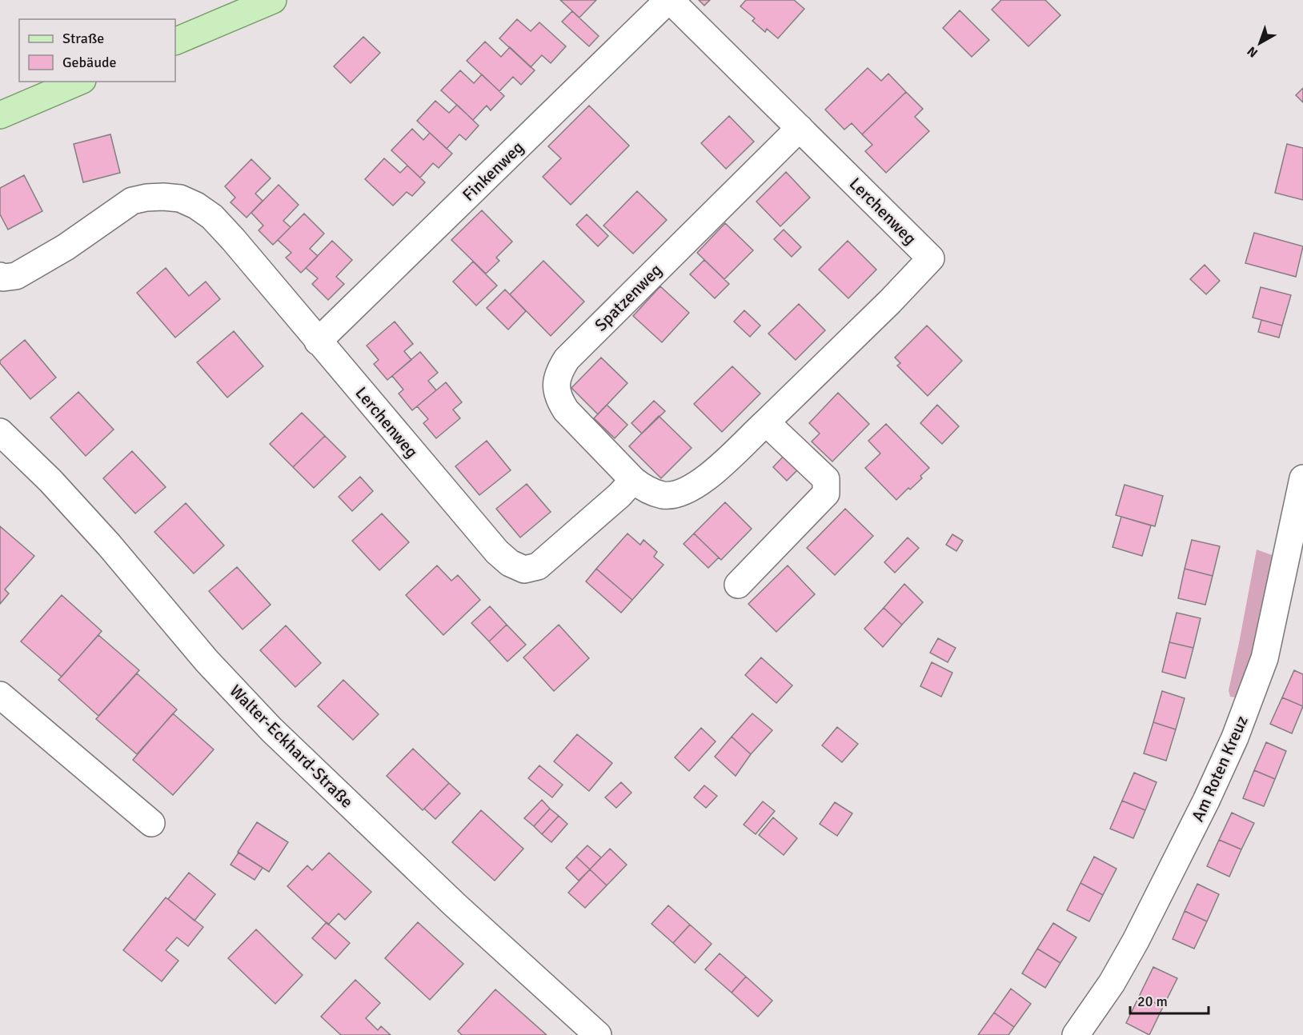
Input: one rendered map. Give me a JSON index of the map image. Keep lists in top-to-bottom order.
{
  "streets": {
    "street": [
      "Finkenweg",
      "Lerchenweg",
      "Spatzenweg",
      "Walter-Eckhard-Straße",
      "Am Roten Kreuz"
    ]
  },
  "crossings": [
    ["Finkenweg", "Lerchenweg"],
    ["Lerchenweg", "Spatzenweg"]
  ],
  "legend": ["Straße", "Gebäude"],
  "scale_bar": "20 m",
  "north": "bottom left"
}
